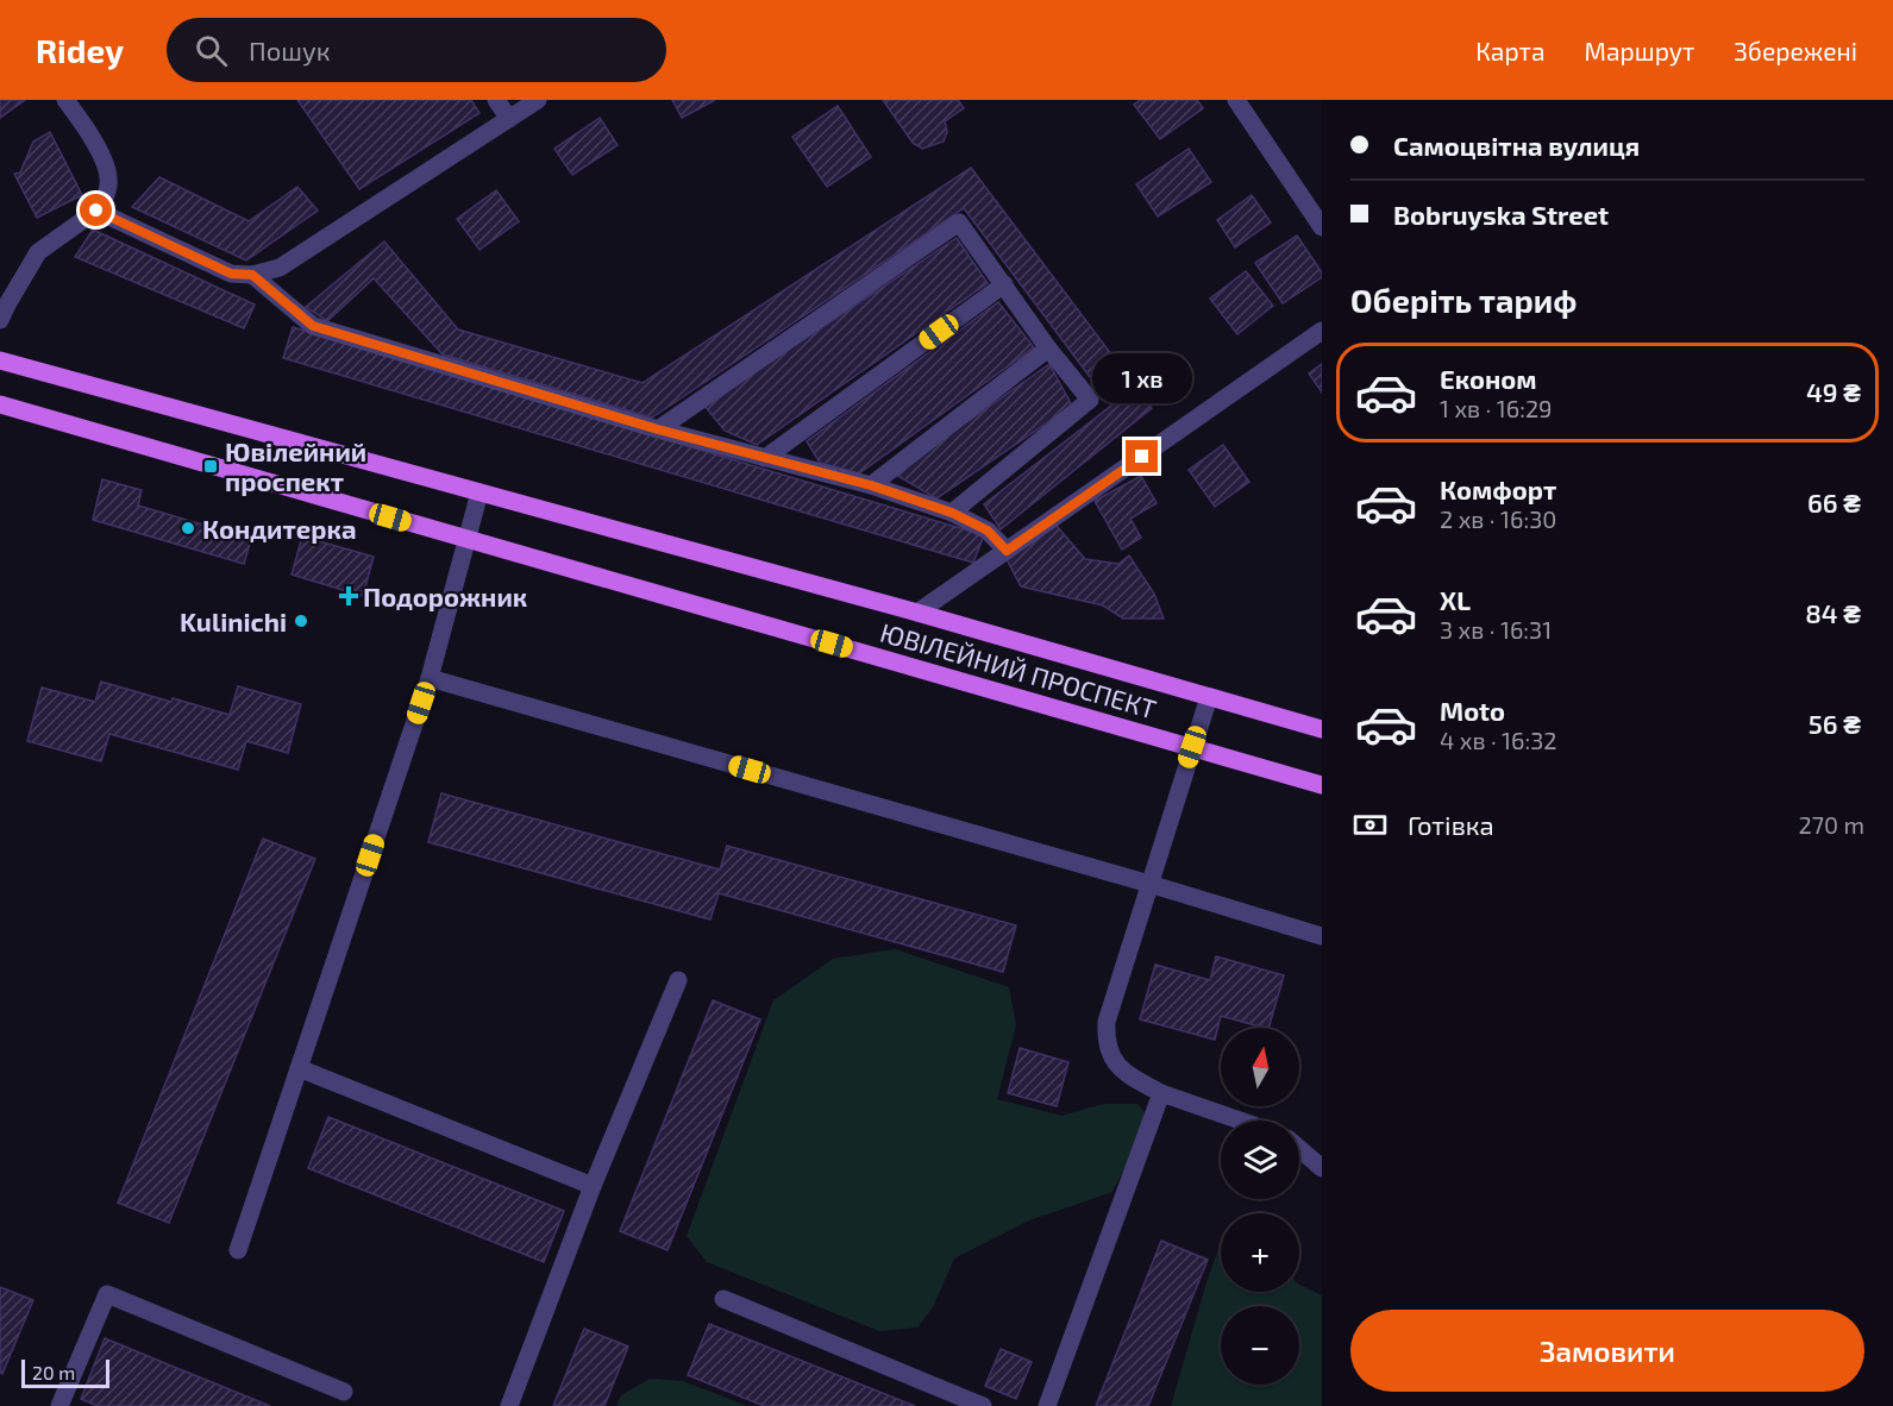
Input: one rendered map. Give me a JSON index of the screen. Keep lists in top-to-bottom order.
{
  "streets": {
    "main road": ["ЮВІЛЕЙНИЙ ПРОСПЕКТ"]
  },
  "places": {
    "transit": ["Ювілейний проспект"],
    "other": ["Кондитерка", "Kulinichi"],
    "health": ["Подорожник"]
  },
  "scale_bar": "20 m",
  "north": "top",
  "page": {
    "header": "Ridey",
    "search": "Пошук",
    "nav": ["Карта", "Маршрут", "Збережені"],
    "banner": ["Самоцвітна вулиця", "Bobruyska Street"],
    "heading": "Оберіть тариф",
    "list": [
      {
        "name": "Економ",
        "note": "1 хв · 16:29",
        "value": "49 ₴"
      },
      {
        "name": "Комфорт",
        "note": "2 хв · 16:30",
        "value": "66 ₴"
      },
      {
        "name": "XL",
        "note": "3 хв · 16:31",
        "value": "84 ₴"
      },
      {
        "name": "Moto",
        "note": "4 хв · 16:32",
        "value": "56 ₴"
      }
    ],
    "bubble": "1 хв",
    "pay": ["Готівка", "270 m"],
    "map_buttons": ["+", "−"],
    "buttons": "Замовити",
    "scale": "20 m"
  }
}
